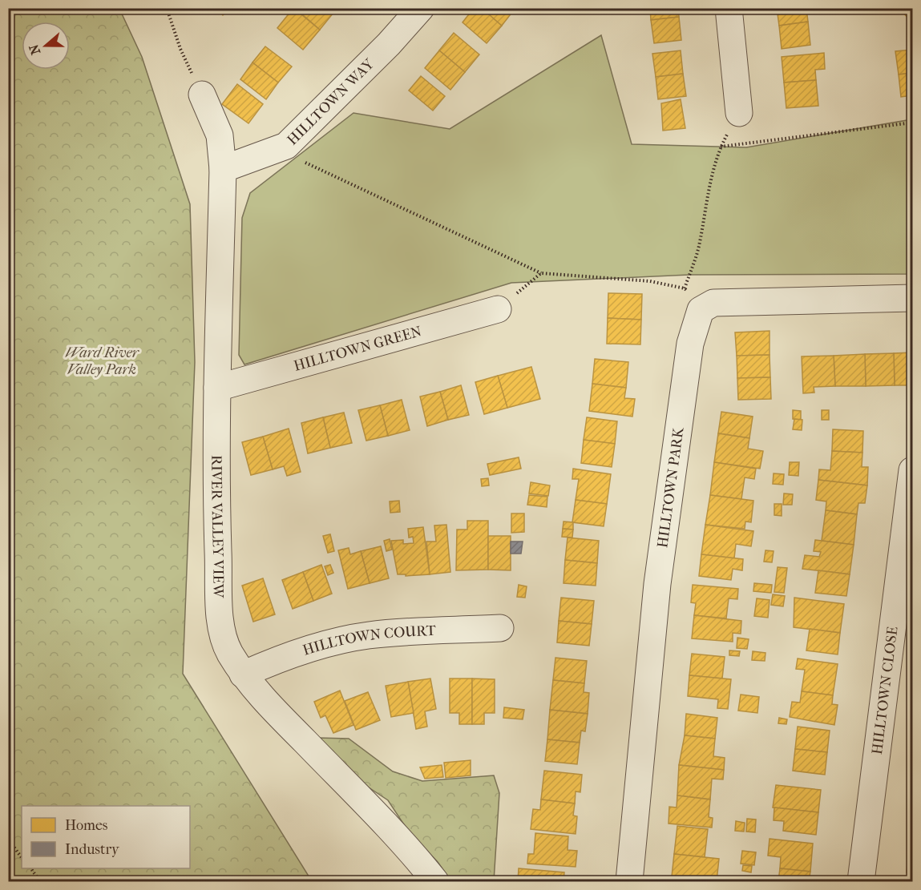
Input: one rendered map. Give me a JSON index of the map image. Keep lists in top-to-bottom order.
{
  "streets": {
    "street": [
      "HILLTOWN WAY",
      "HILLTOWN GREEN",
      "HILLTOWN PARK",
      "RIVER VALLEY VIEW",
      "HILLTOWN COURT",
      "HILLTOWN CLOSE"
    ]
  },
  "crossings": [
    ["HILLTOWN WAY", "RIVER VALLEY VIEW"],
    ["HILLTOWN GREEN", "RIVER VALLEY VIEW"],
    ["RIVER VALLEY VIEW", "HILLTOWN COURT"]
  ],
  "parks": ["Ward River Valley Park"],
  "legend": ["Homes", "Industry"],
  "north": "left"
}
